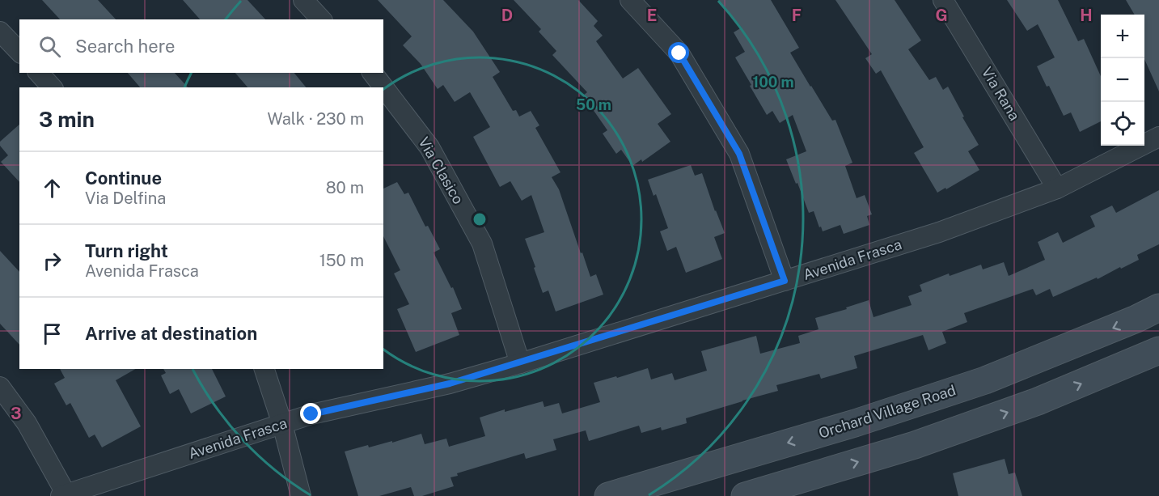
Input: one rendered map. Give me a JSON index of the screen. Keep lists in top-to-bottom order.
{
  "streets": {
    "main road": ["Orchard Village Road"],
    "street": ["Via Rana", "Via Clasico", "Avenida Frasca"]
  },
  "crossings": [
    ["Via Rana", "Avenida Frasca"],
    ["Via Clasico", "Avenida Frasca"]
  ],
  "page": {
    "map_buttons": ["+", "−"],
    "search": "Search here",
    "heading": ["3 min", "Walk · 230 m"],
    "list": [
      ["Continue", "Via Delfina", "80 m"],
      ["Turn right", "Avenida Frasca", "150 m"],
      "Arrive at destination"
    ]
  },
  "grid": {
    "columns": [
      "D",
      "E",
      "F",
      "G",
      "H"
    ],
    "rows": ["3"]
  },
  "rings": ["100 m", "50 m"]
}
